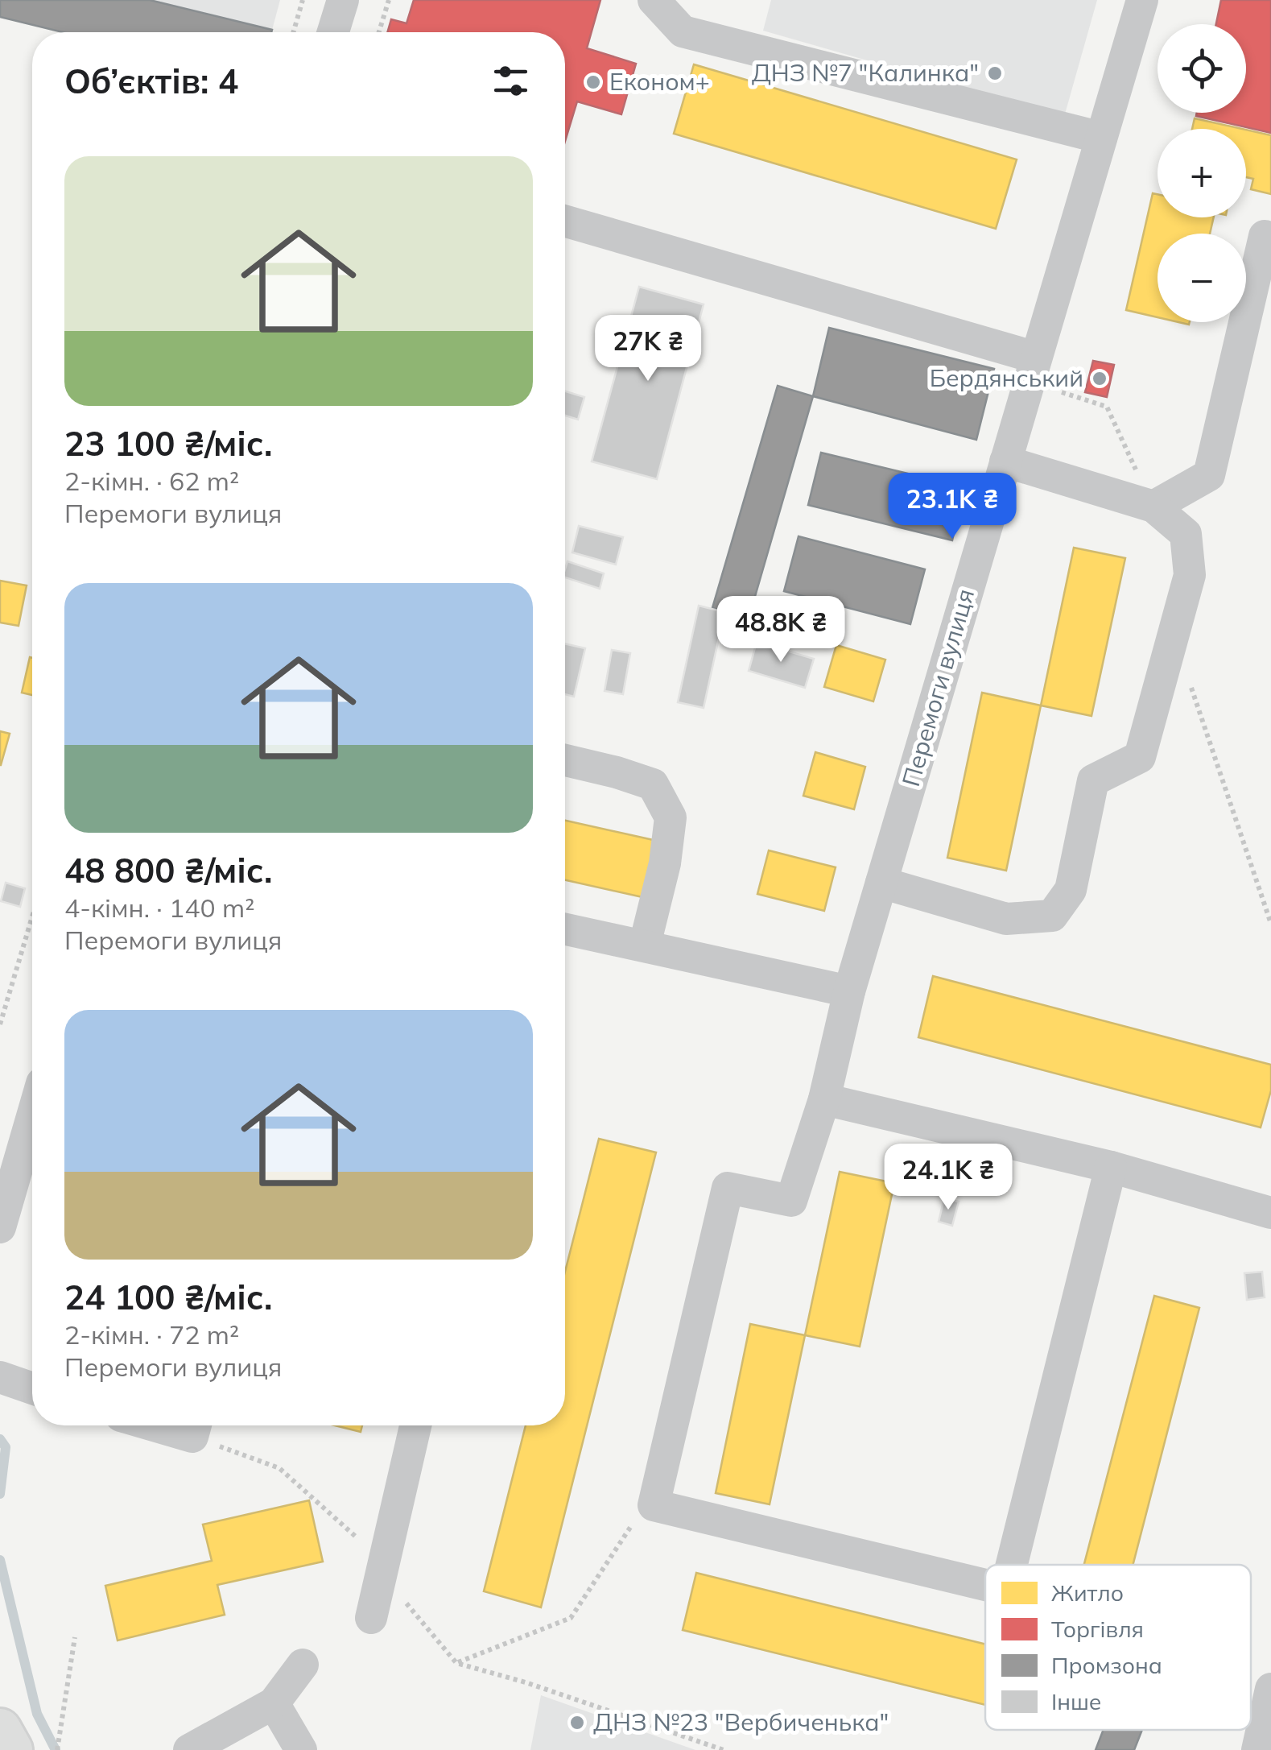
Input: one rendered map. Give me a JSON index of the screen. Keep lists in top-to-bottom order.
{
  "streets": {
    "street": ["Перемоги вулиця"]
  },
  "places": [
    "ДНЗ №7 \"Калинка\"",
    "Економ+",
    "Бердянський",
    "ДНЗ №23 \"Вербиченька\""
  ],
  "legend": [
    "Житло",
    "Торгівля",
    "Промзона",
    "Інше"
  ],
  "page": {
    "map_buttons": ["+", "−"],
    "heading": "Об’єктів: 4",
    "list": [
      {
        "name": "23 100 ₴/міс.",
        "note": "2-кімн. · 62 m² · Перемоги вулиця"
      },
      {
        "name": "48 800 ₴/міс.",
        "note": "4-кімн. · 140 m² · Перемоги вулиця"
      },
      {
        "name": "24 100 ₴/міс.",
        "note": "2-кімн. · 72 m² · Перемоги вулиця"
      }
    ],
    "price": [
      "27K ₴",
      "23.1K ₴",
      "48.8K ₴",
      "24.1K ₴"
    ]
  }
}
